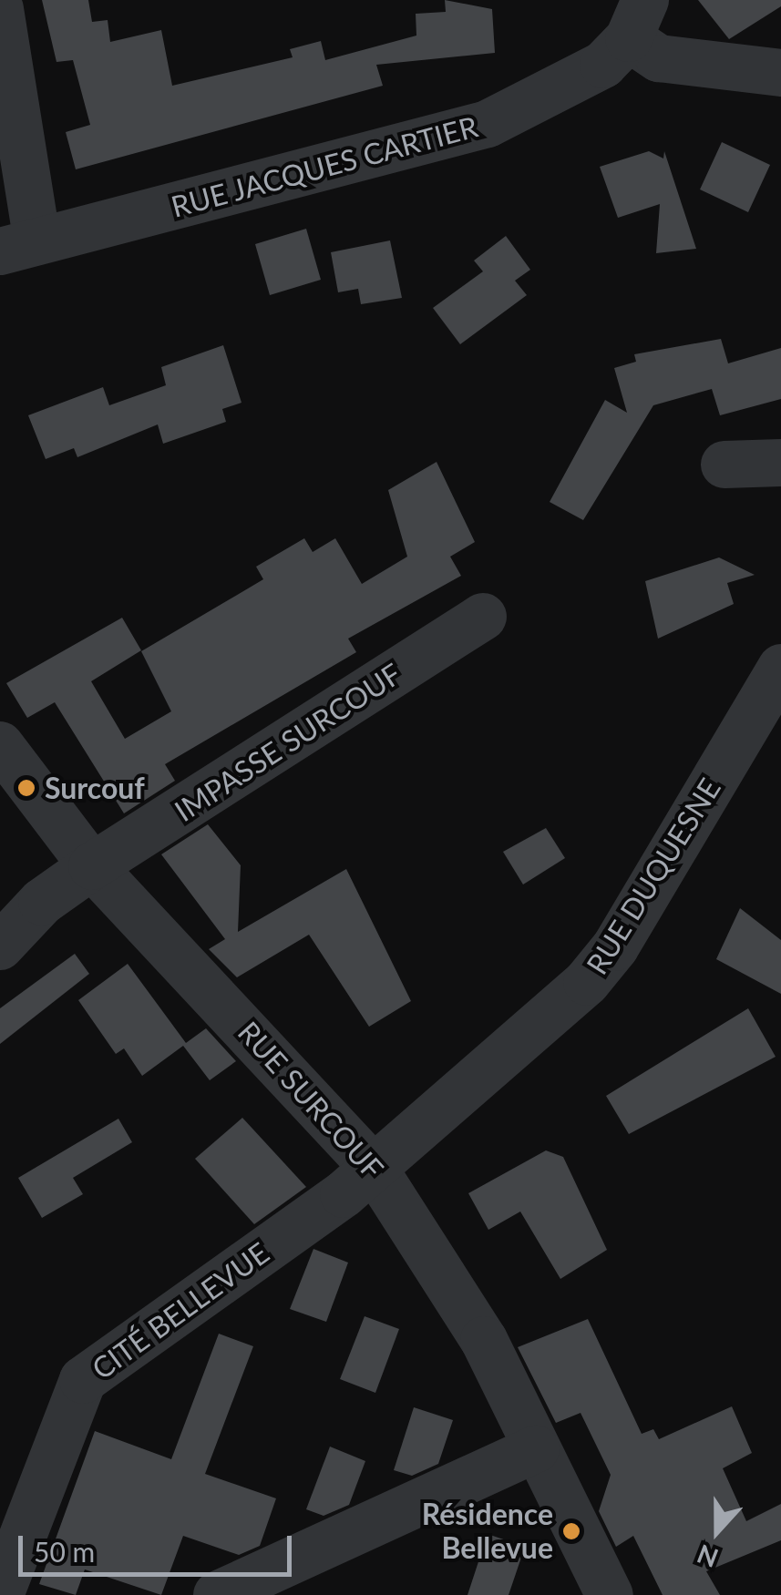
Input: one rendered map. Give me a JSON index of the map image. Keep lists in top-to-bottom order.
{
  "streets": {
    "street": [
      "RUE JACQUES CARTIER",
      "IMPASSE SURCOUF",
      "RUE DUQUESNE",
      "RUE SURCOUF",
      "CITÉ BELLEVUE"
    ]
  },
  "crossings": [
    ["IMPASSE SURCOUF", "RUE SURCOUF"],
    ["RUE DUQUESNE", "RUE SURCOUF"],
    ["RUE DUQUESNE", "CITÉ BELLEVUE"],
    ["RUE SURCOUF", "CITÉ BELLEVUE"]
  ],
  "places": ["Surcouf", "Résidence Bellevue"],
  "scale_bar": "50 m",
  "north": "bottom"
}
